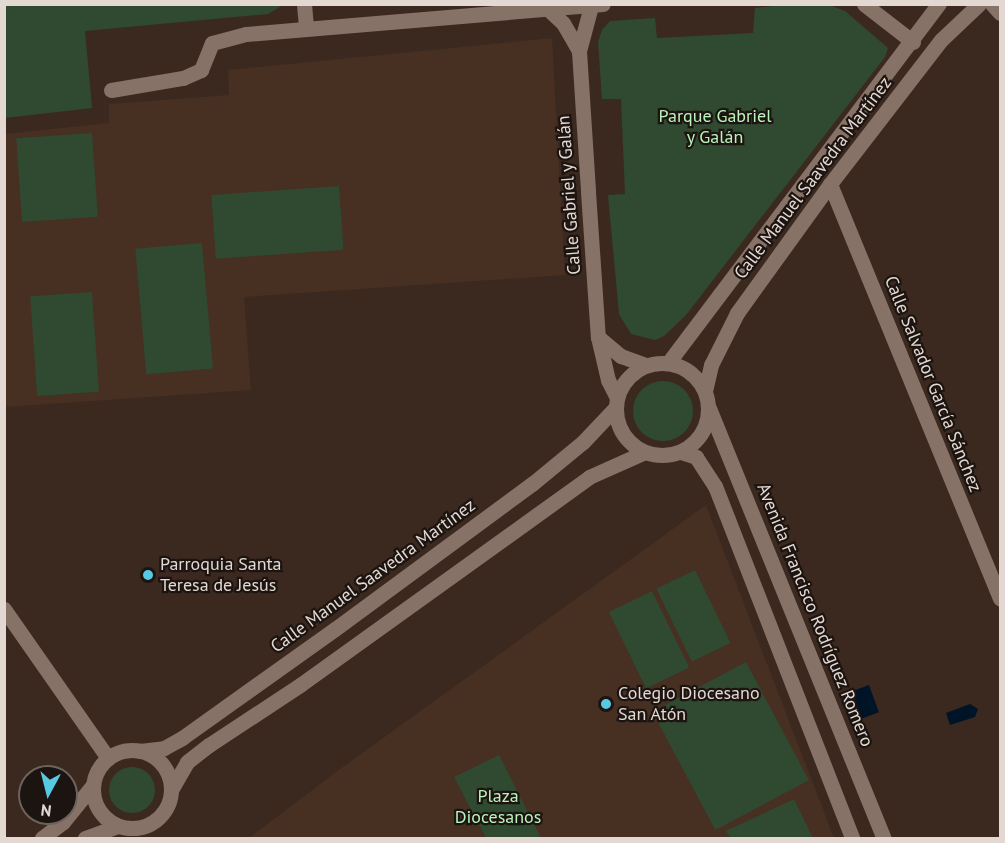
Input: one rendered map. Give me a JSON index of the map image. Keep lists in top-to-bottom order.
{
  "streets": {
    "main road": [
      "Calle Manuel Saavedra Martínez",
      "Calle Gabriel y Galán",
      "Calle Salvador García Sánchez",
      "Avenida Francisco Rodríguez Romero"
    ]
  },
  "crossings": [
    ["Calle Manuel Saavedra Martínez", "Calle Gabriel y Galán"],
    ["Calle Manuel Saavedra Martínez", "Calle Salvador García Sánchez"],
    ["Calle Manuel Saavedra Martínez", "Avenida Francisco Rodríguez Romero"],
    ["Calle Gabriel y Galán", "Avenida Francisco Rodríguez Romero"]
  ],
  "parks": ["Parque Gabriel y Galán", "Plaza Diocesanos"],
  "places": ["Parroquia Santa Teresa de Jesús", "Colegio Diocesano San Atón"],
  "north": "bottom"
}
